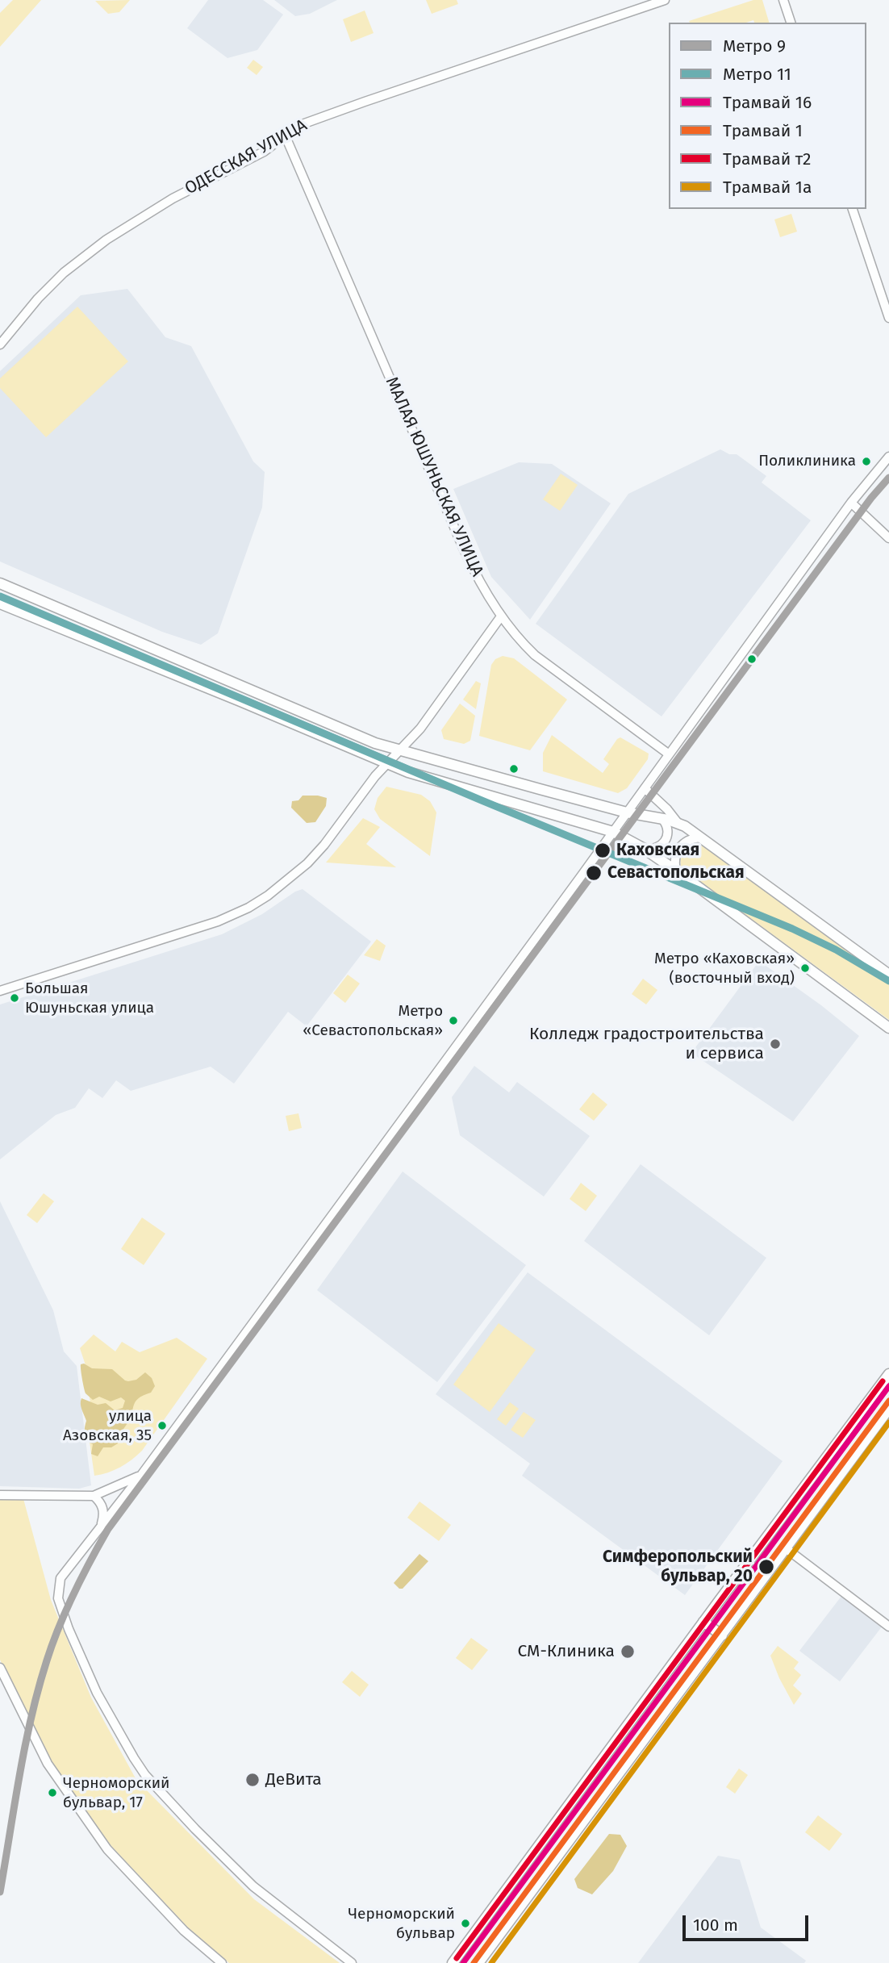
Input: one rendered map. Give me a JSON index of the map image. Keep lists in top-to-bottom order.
{
  "streets": {
    "street": ["ОДЕССКАЯ УЛИЦА", "МАЛАЯ ЮШУНЬСКАЯ УЛИЦА"]
  },
  "crossings": [
    ["ОДЕССКАЯ УЛИЦА", "МАЛАЯ ЮШУНЬСКАЯ УЛИЦА"]
  ],
  "places": [
    "Поликлиника",
    "Каховская",
    "Севастопольская",
    "Метро «Каховская» (восточный вход)",
    "Большая Юшуньская улица",
    "Метро «Севастопольская»",
    "Колледж градостроительства и сервиса",
    "улица Азовская, 35",
    "Симферопольский бульвар, 20",
    "СМ-Клиника",
    "ДеВита",
    "Черноморский бульвар, 17",
    "Черноморский бульвар"
  ],
  "lines": [
    "metro line 9",
    "metro line 11",
    "tram line т2",
    "tram line 16",
    "tram line 1",
    "tram line 1а"
  ],
  "legend": [
    "Метро 9",
    "Метро 11",
    "Трамвай 16",
    "Трамвай 1",
    "Трамвай т2",
    "Трамвай 1а"
  ],
  "scale_bar": "100 m"
}
